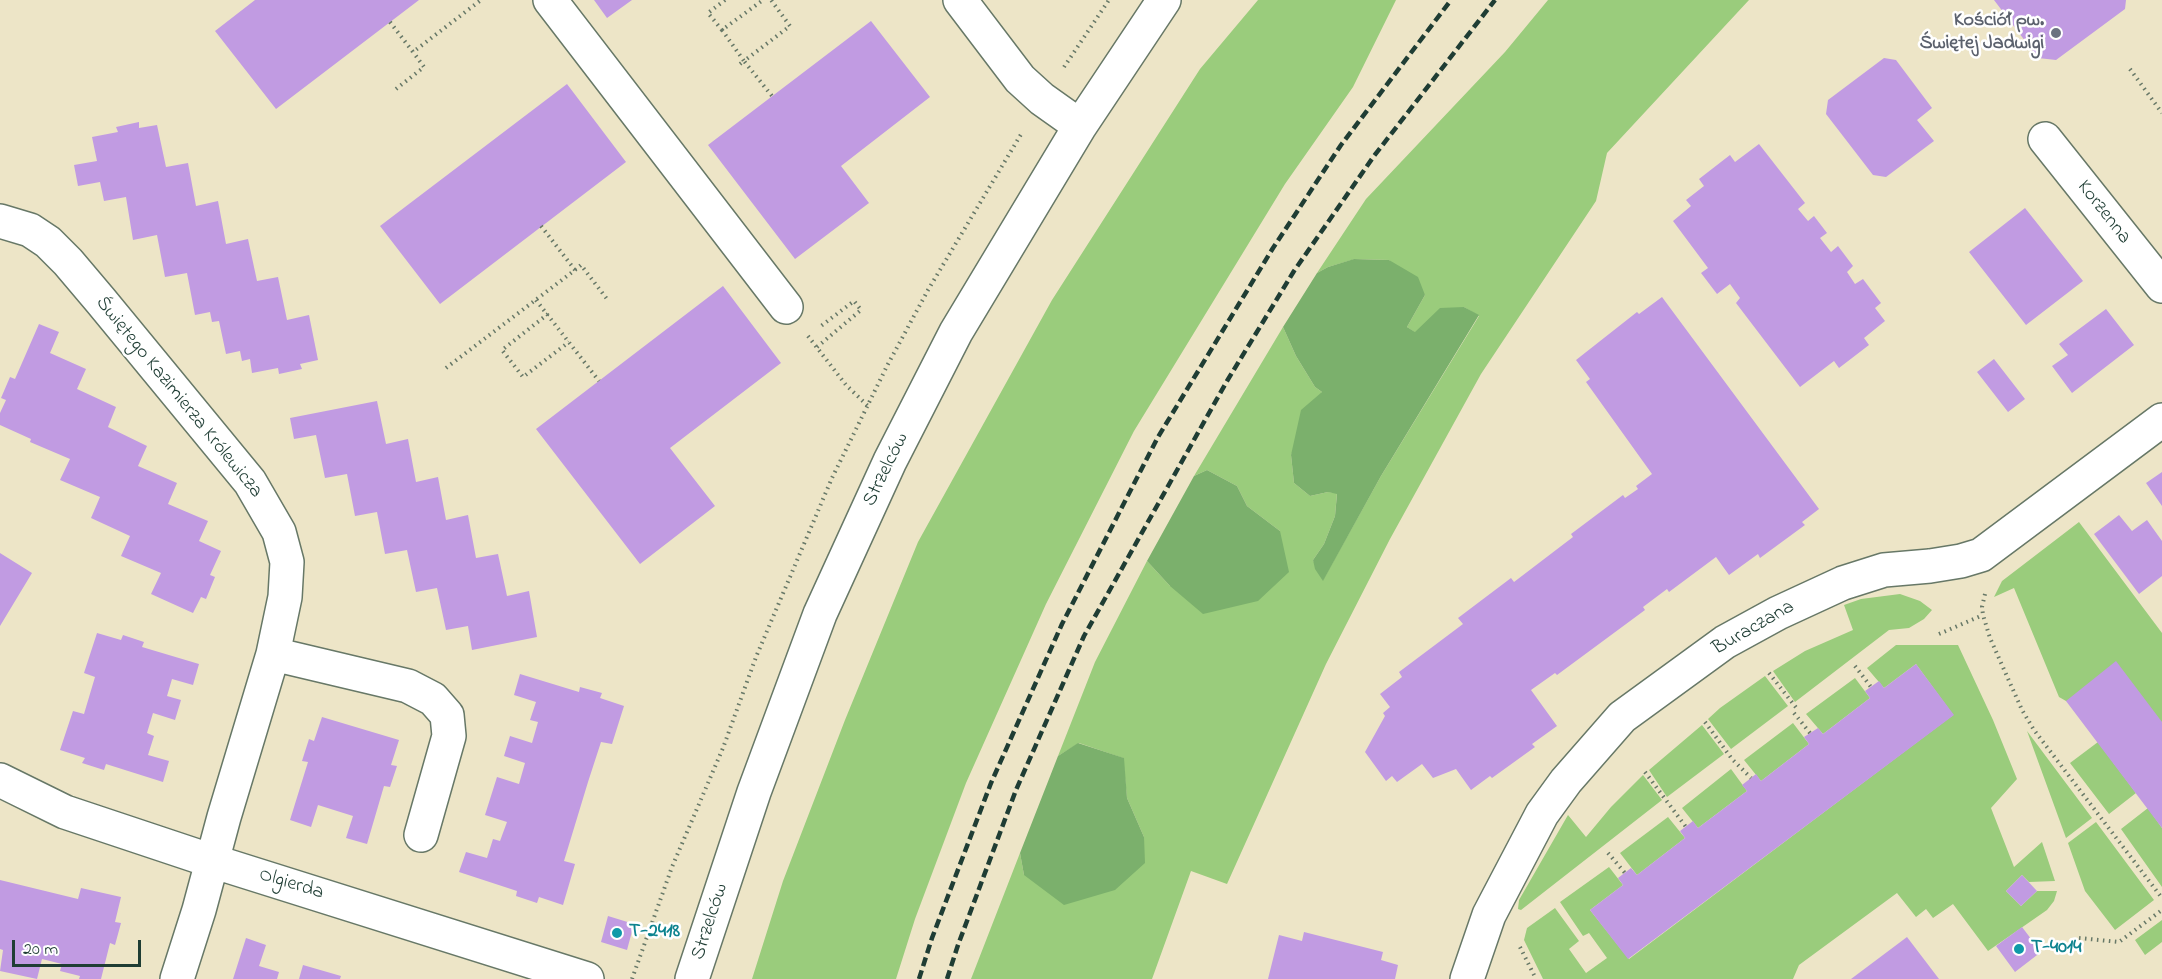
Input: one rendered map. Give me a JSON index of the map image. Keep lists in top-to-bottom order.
{
  "streets": {
    "street": [
      "Korzenna",
      "Świętego Kazimierza Królewicza",
      "Strzelców",
      "Buraczana",
      "Olgierda"
    ]
  },
  "crossings": [
    ["Świętego Kazimierza Królewicza", "Olgierda"]
  ],
  "places": ["Kościół pw. Świętej Jadwigi", "T-2418", "T-4014"],
  "scale_bar": "20 m"
}
